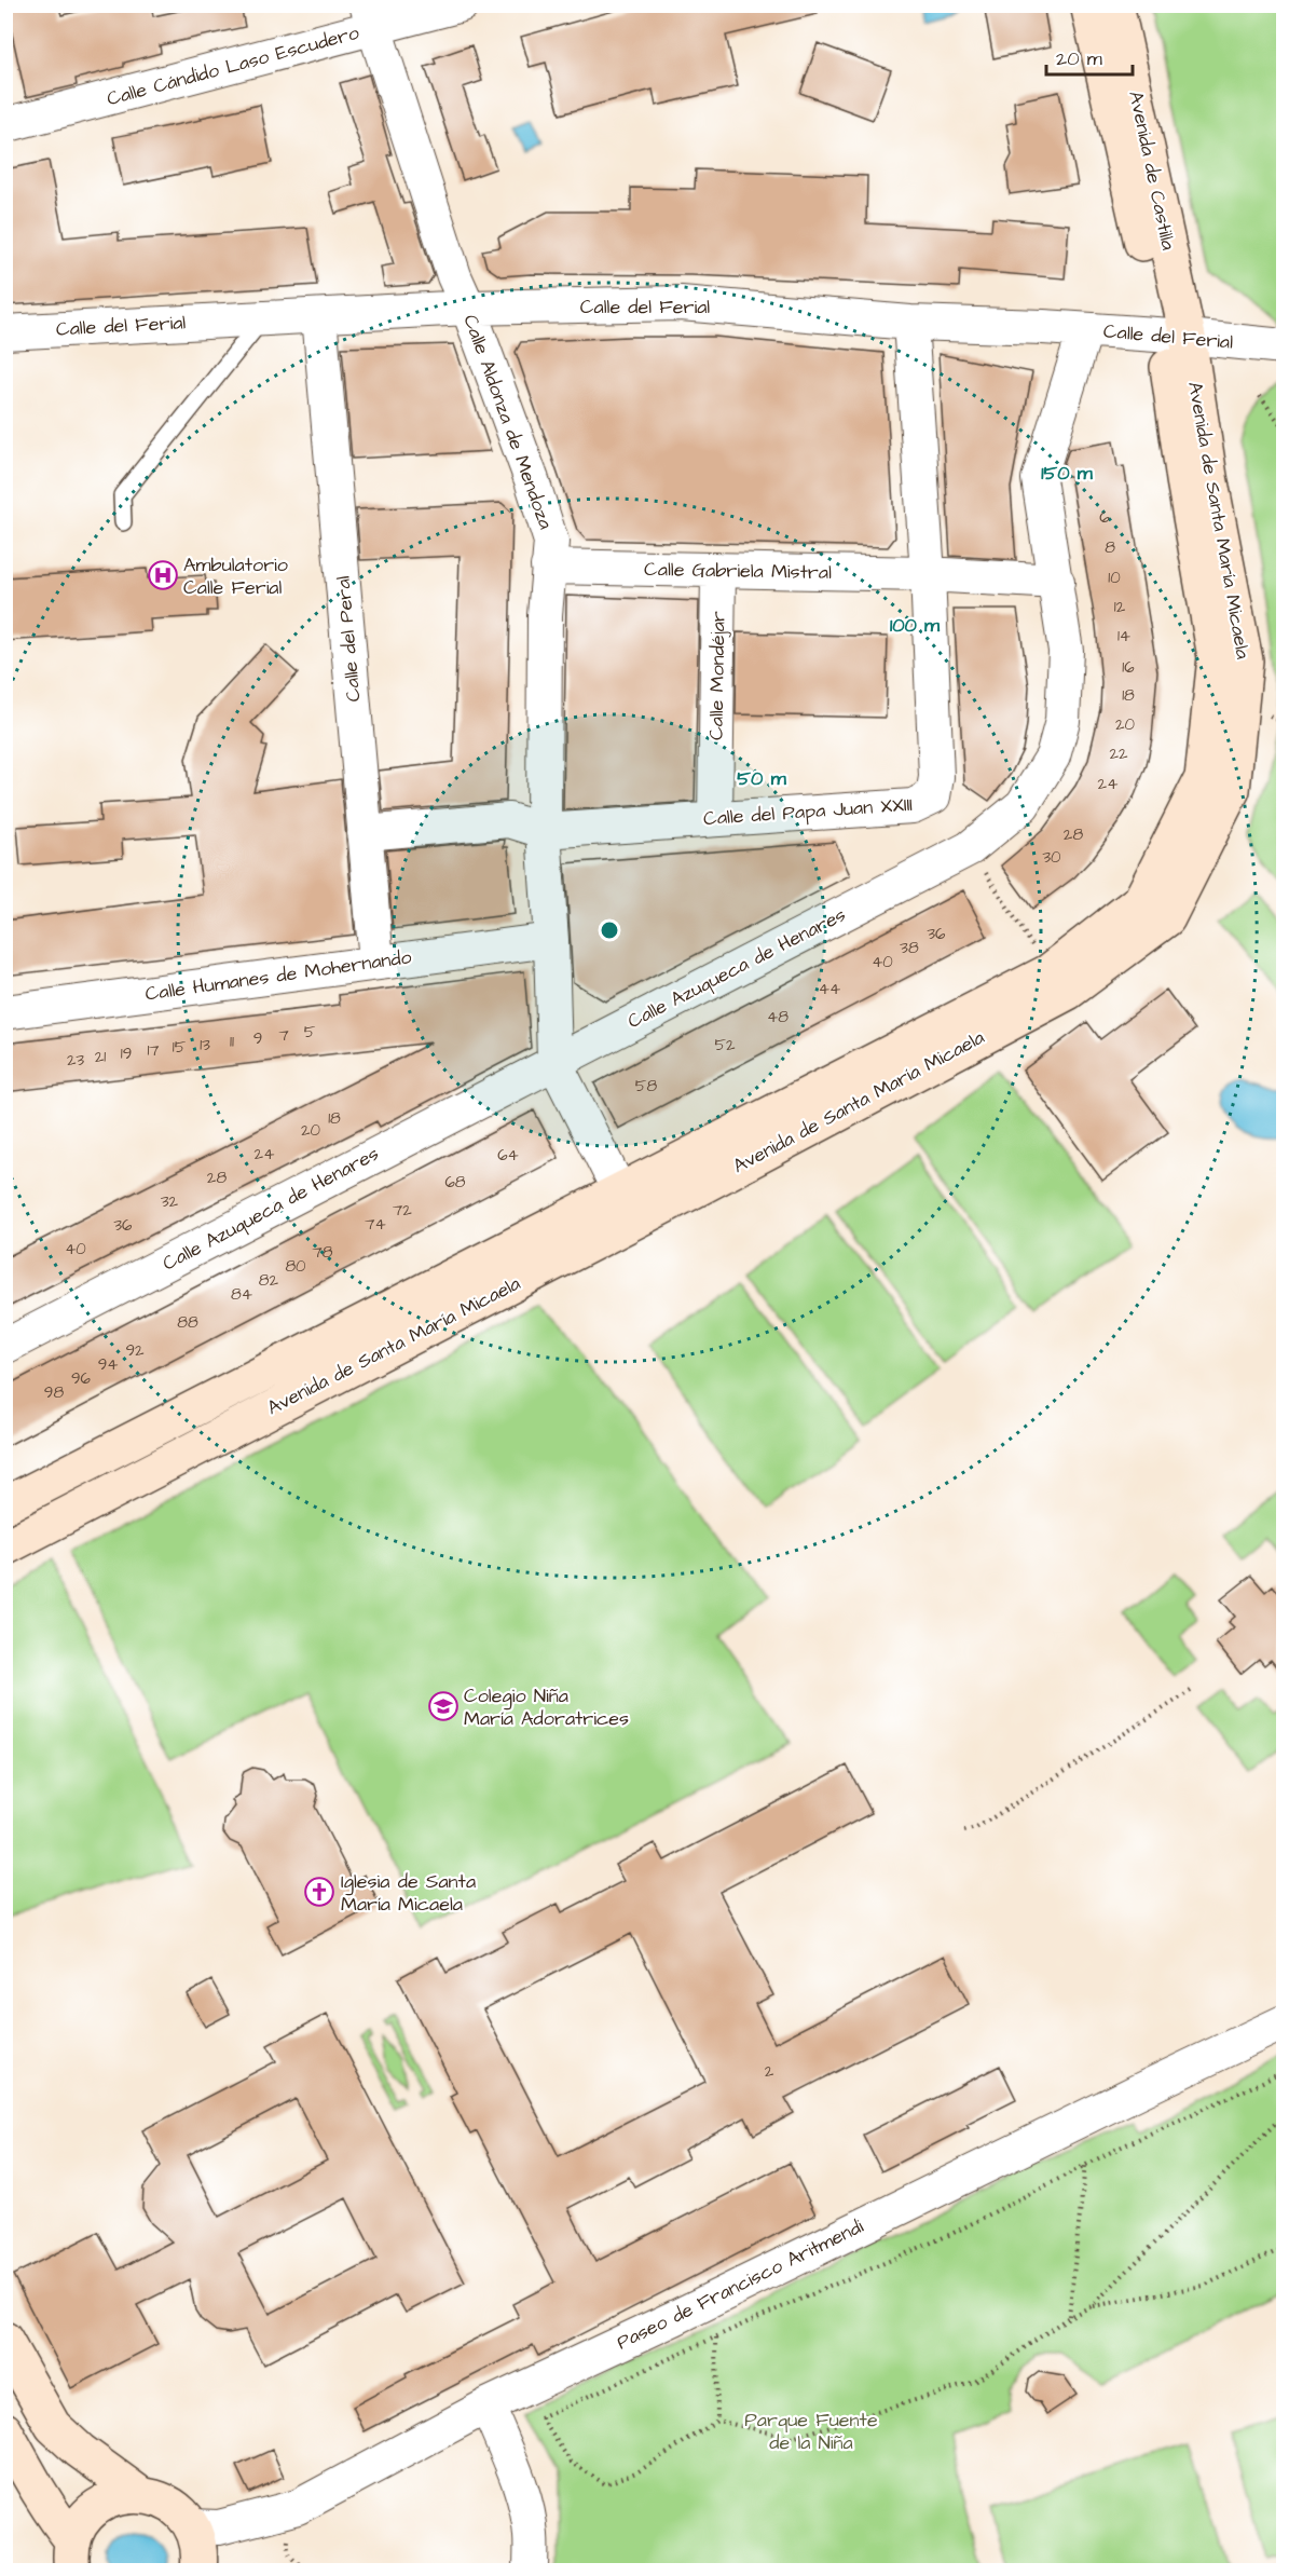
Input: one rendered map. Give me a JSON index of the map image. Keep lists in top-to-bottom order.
{
  "streets": {
    "street": [
      "Calle Cándido Laso Escudero",
      "Avenida de Castilla",
      "Calle del Ferial",
      "Calle Aldonza de Mendoza",
      "Avenida de Santa María Micaela",
      "Calle Gabriela Mistral",
      "Calle del Peral",
      "Calle Mondéjar",
      "Calle del Papa Juan XXIII",
      "Calle Azuqueca de Henares",
      "Calle Humanes de Mohernando",
      "Paseo de Francisco Aritmendi"
    ]
  },
  "crossings": [
    ["Calle Cándido Laso Escudero", "Calle Aldonza de Mendoza"],
    ["Avenida de Castilla", "Calle del Ferial"],
    ["Avenida de Castilla", "Avenida de Santa María Micaela"],
    ["Calle del Ferial", "Calle Aldonza de Mendoza"],
    ["Calle del Ferial", "Avenida de Santa María Micaela"],
    ["Calle del Ferial", "Calle del Peral"],
    ["Calle del Ferial", "Calle del Papa Juan XXIII"],
    ["Calle del Ferial", "Calle Azuqueca de Henares"],
    ["Calle Aldonza de Mendoza", "Calle Gabriela Mistral"],
    ["Calle Aldonza de Mendoza", "Calle del Papa Juan XXIII"],
    ["Calle Aldonza de Mendoza", "Calle Azuqueca de Henares"],
    ["Calle Aldonza de Mendoza", "Calle Humanes de Mohernando"],
    ["Calle Gabriela Mistral", "Calle Mondéjar"],
    ["Calle Gabriela Mistral", "Calle del Papa Juan XXIII"],
    ["Calle Gabriela Mistral", "Calle Azuqueca de Henares"],
    ["Calle del Peral", "Calle del Papa Juan XXIII"],
    ["Calle del Peral", "Calle Humanes de Mohernando"],
    ["Calle Mondéjar", "Calle del Papa Juan XXIII"]
  ],
  "parks": ["Parque Fuente de la Niña"],
  "places": {
    "hospital": ["Ambulatorio Calle Ferial"],
    "school or university": ["Colegio Niña María Adoratrices"],
    "church": ["Iglesia de Santa María Micaela"]
  },
  "house_numbers": [
    "6",
    "8",
    "10",
    "12",
    "14",
    "16",
    "18",
    "20",
    "22",
    "24",
    "28",
    "30",
    "36",
    "38",
    "40",
    "44",
    "48",
    "5",
    "7",
    "9",
    "11",
    "13",
    "52",
    "15",
    "17",
    "19",
    "21",
    "23",
    "58",
    "18",
    "20",
    "24",
    "64",
    "28",
    "68",
    "32",
    "72",
    "74",
    "36",
    "40",
    "78",
    "80",
    "82",
    "84",
    "88",
    "92",
    "94",
    "96",
    "98",
    "2"
  ],
  "scale_bar": "20 m",
  "rings": ["150 m", "100 m", "50 m"]
}
